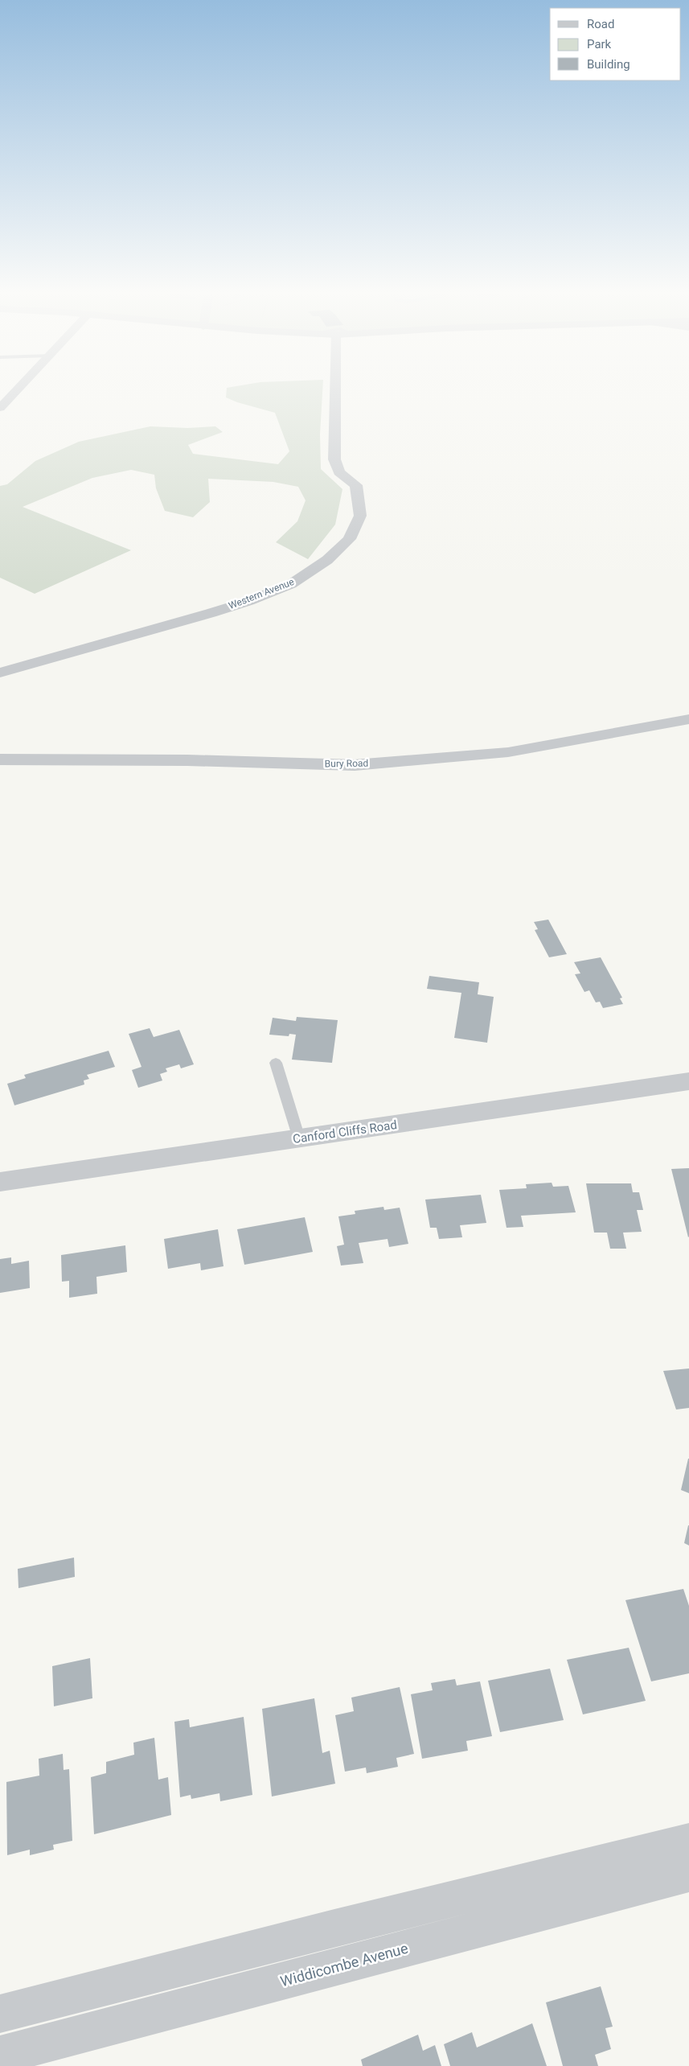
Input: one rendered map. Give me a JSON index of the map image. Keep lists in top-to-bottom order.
{
  "streets": {
    "street": [
      "Western Avenue",
      "Bury Road",
      "Canford Cliffs Road",
      "Widdicombe Avenue"
    ]
  },
  "legend": ["Road", "Park", "Building"]
}
